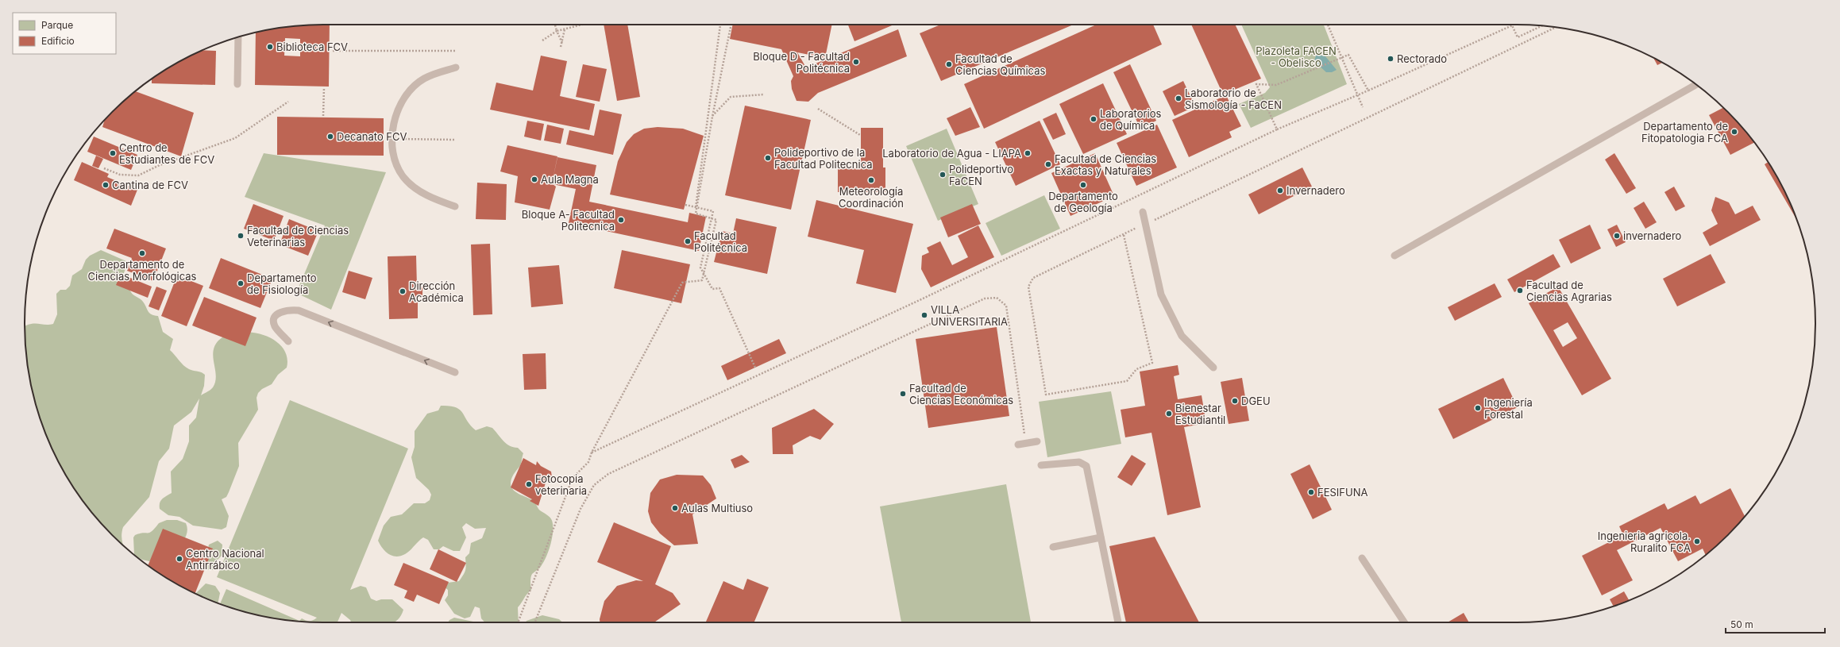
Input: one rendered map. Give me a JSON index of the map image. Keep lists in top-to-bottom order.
{
  "parks": ["Plazoleta FACEN - Obelisco"],
  "places": [
    "Biblioteca FCV",
    "Rectorado",
    "Bloque D - Facultad Politécnica",
    "Facultad de Ciencias Químicas",
    "Laboratorio de Sismología - FaCEN",
    "Laboratorios de Química",
    "Departamento de Fitopatologia FCA",
    "Decanato FCV",
    "Centro de Estudiantes de FCV",
    "Laboratorio de Agua - LIAPA",
    "Polideportivo de la Facultad Politecnica",
    "Facultad de Ciencias Exactas y Naturales",
    "Polideportivo FaCEN",
    "Aula Magna",
    "Meteorología Coordinación",
    "Cantina de FCV",
    "Departamento de Geología",
    "Invernadero",
    "Bloque A- Facultad Politecnica",
    "Facultad de Ciencias Veterinarias",
    "invernadero",
    "Facultad Politécnica",
    "Departamento de Ciencias Morfológicas",
    "Departamento de Fisiología",
    "Facultad de Ciencias Agrarias",
    "Dirección Académica",
    "VILLA UNIVERSITARIA",
    "Facultad de Ciencias Económicas",
    "DGEU",
    "Ingeniería Forestal",
    "Bienestar Estudiantil",
    "Fotocopia veterinaria",
    "FESIFUNA",
    "Aulas Multiuso",
    "Ingenieria agricola. Ruralito FCA",
    "Centro Nacional Antirrábico"
  ],
  "legend": ["Parque", "Edificio"],
  "scale_bar": "50 m"
}
